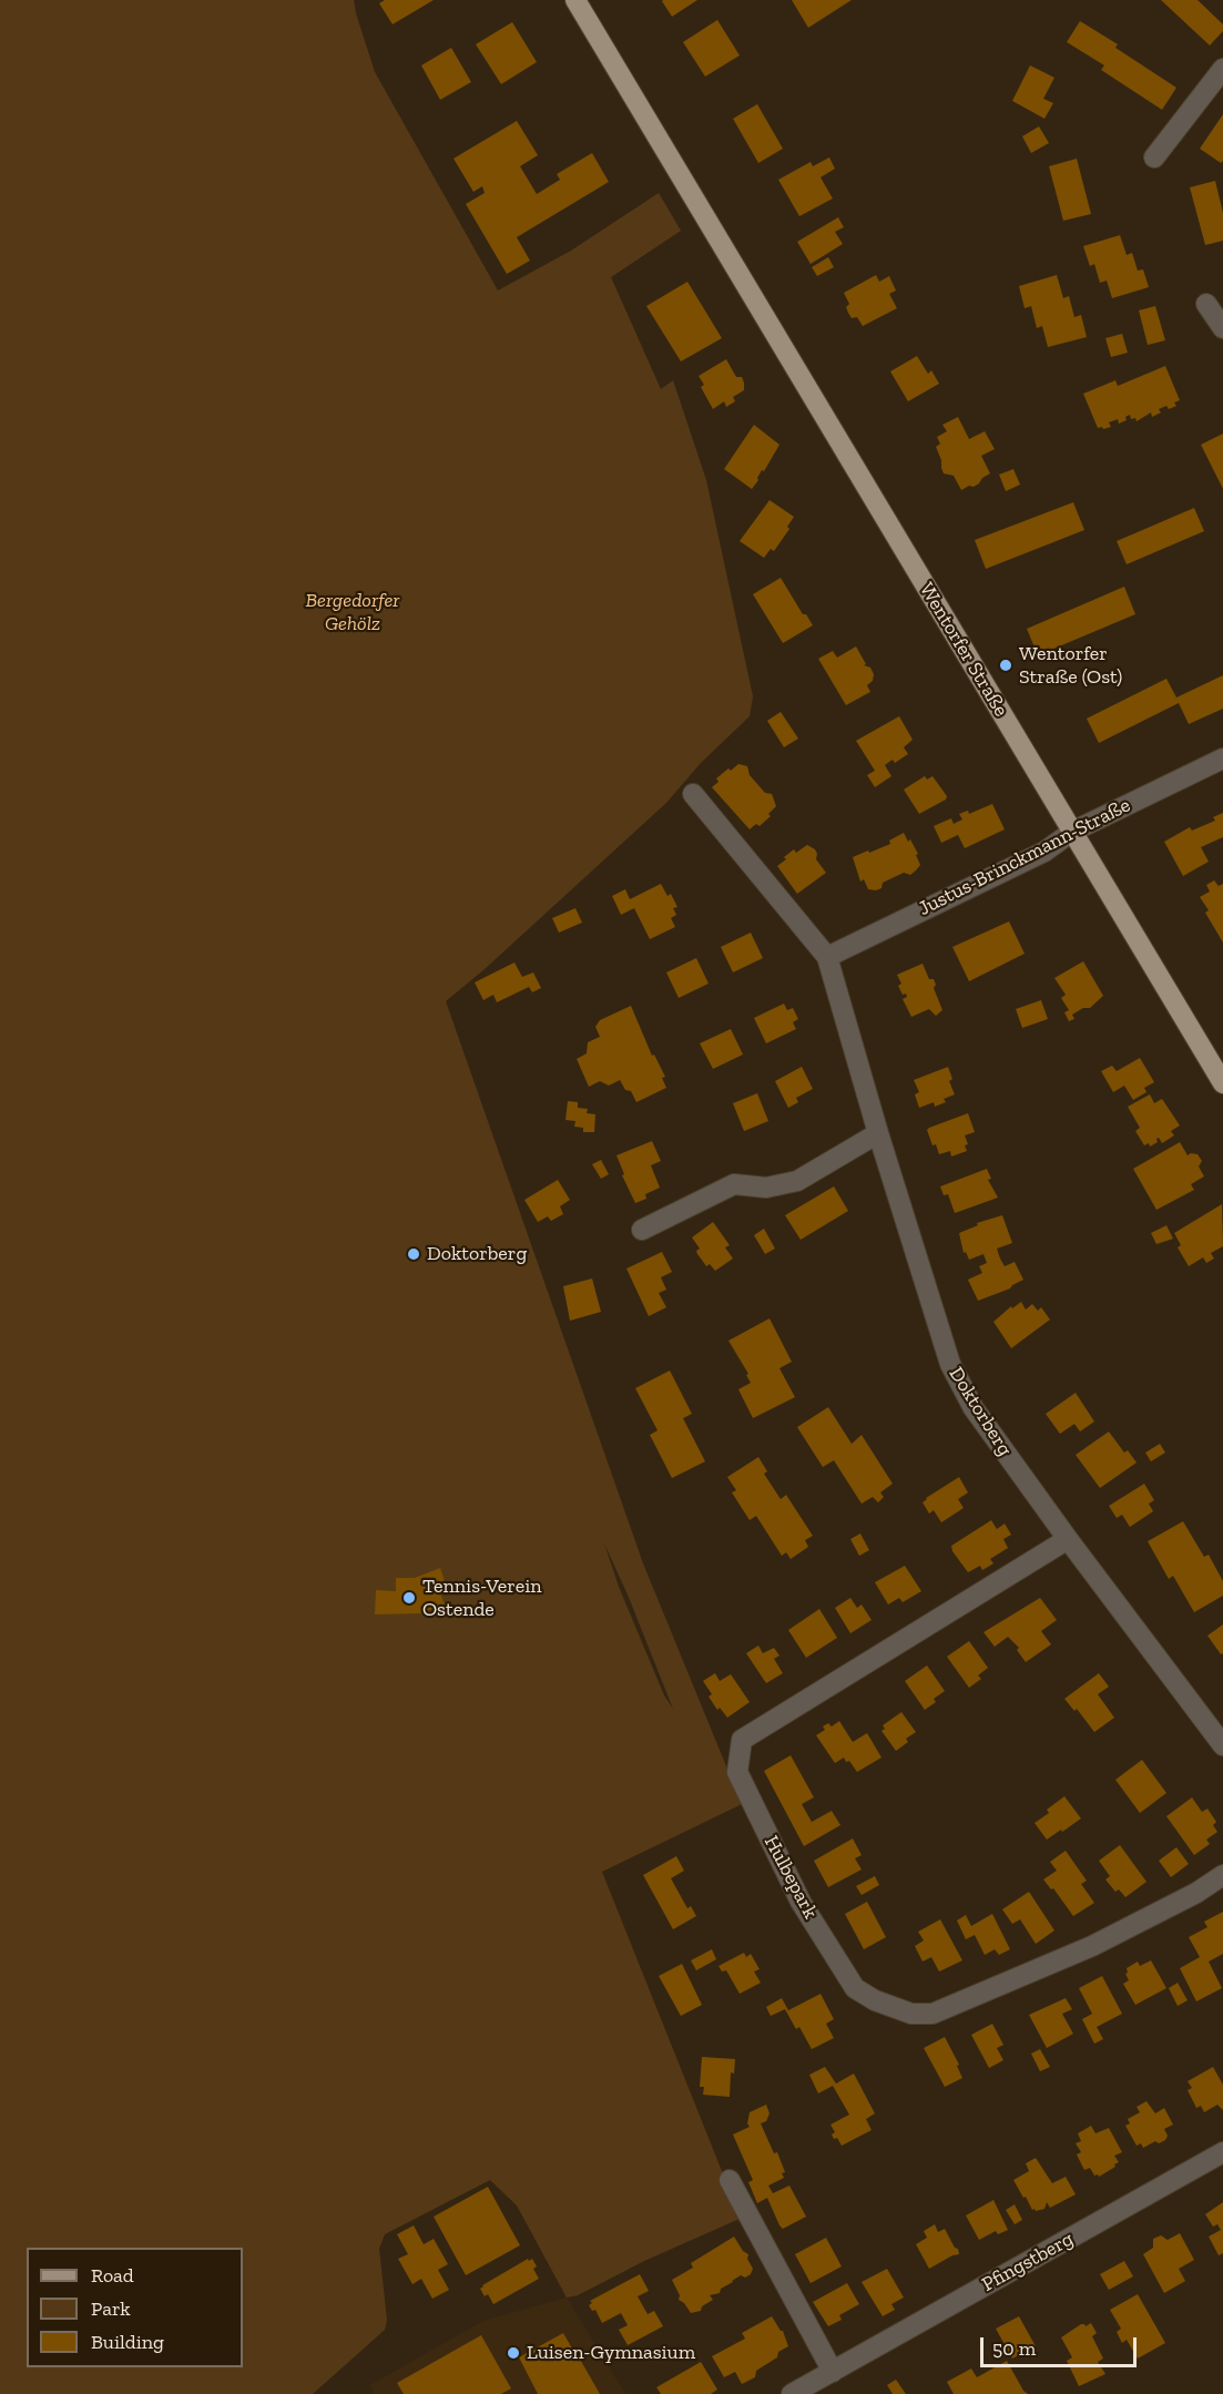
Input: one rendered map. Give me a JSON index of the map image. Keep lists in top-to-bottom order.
{
  "streets": {
    "main road": ["Wentorfer Straße"],
    "street": [
      "Justus-Brinckmann-Straße",
      "Doktorberg",
      "Hulbepark",
      "Pfingstberg"
    ]
  },
  "crossings": [
    ["Wentorfer Straße", "Justus-Brinckmann-Straße"],
    ["Justus-Brinckmann-Straße", "Doktorberg"],
    ["Doktorberg", "Hulbepark"]
  ],
  "parks": ["Bergedorfer Gehölz"],
  "places": [
    "Wentorfer Straße (Ost)",
    "Doktorberg",
    "Tennis-Verein Ostende",
    "Luisen-Gymnasium"
  ],
  "legend": ["Road", "Park", "Building"],
  "scale_bar": "50 m"
}
